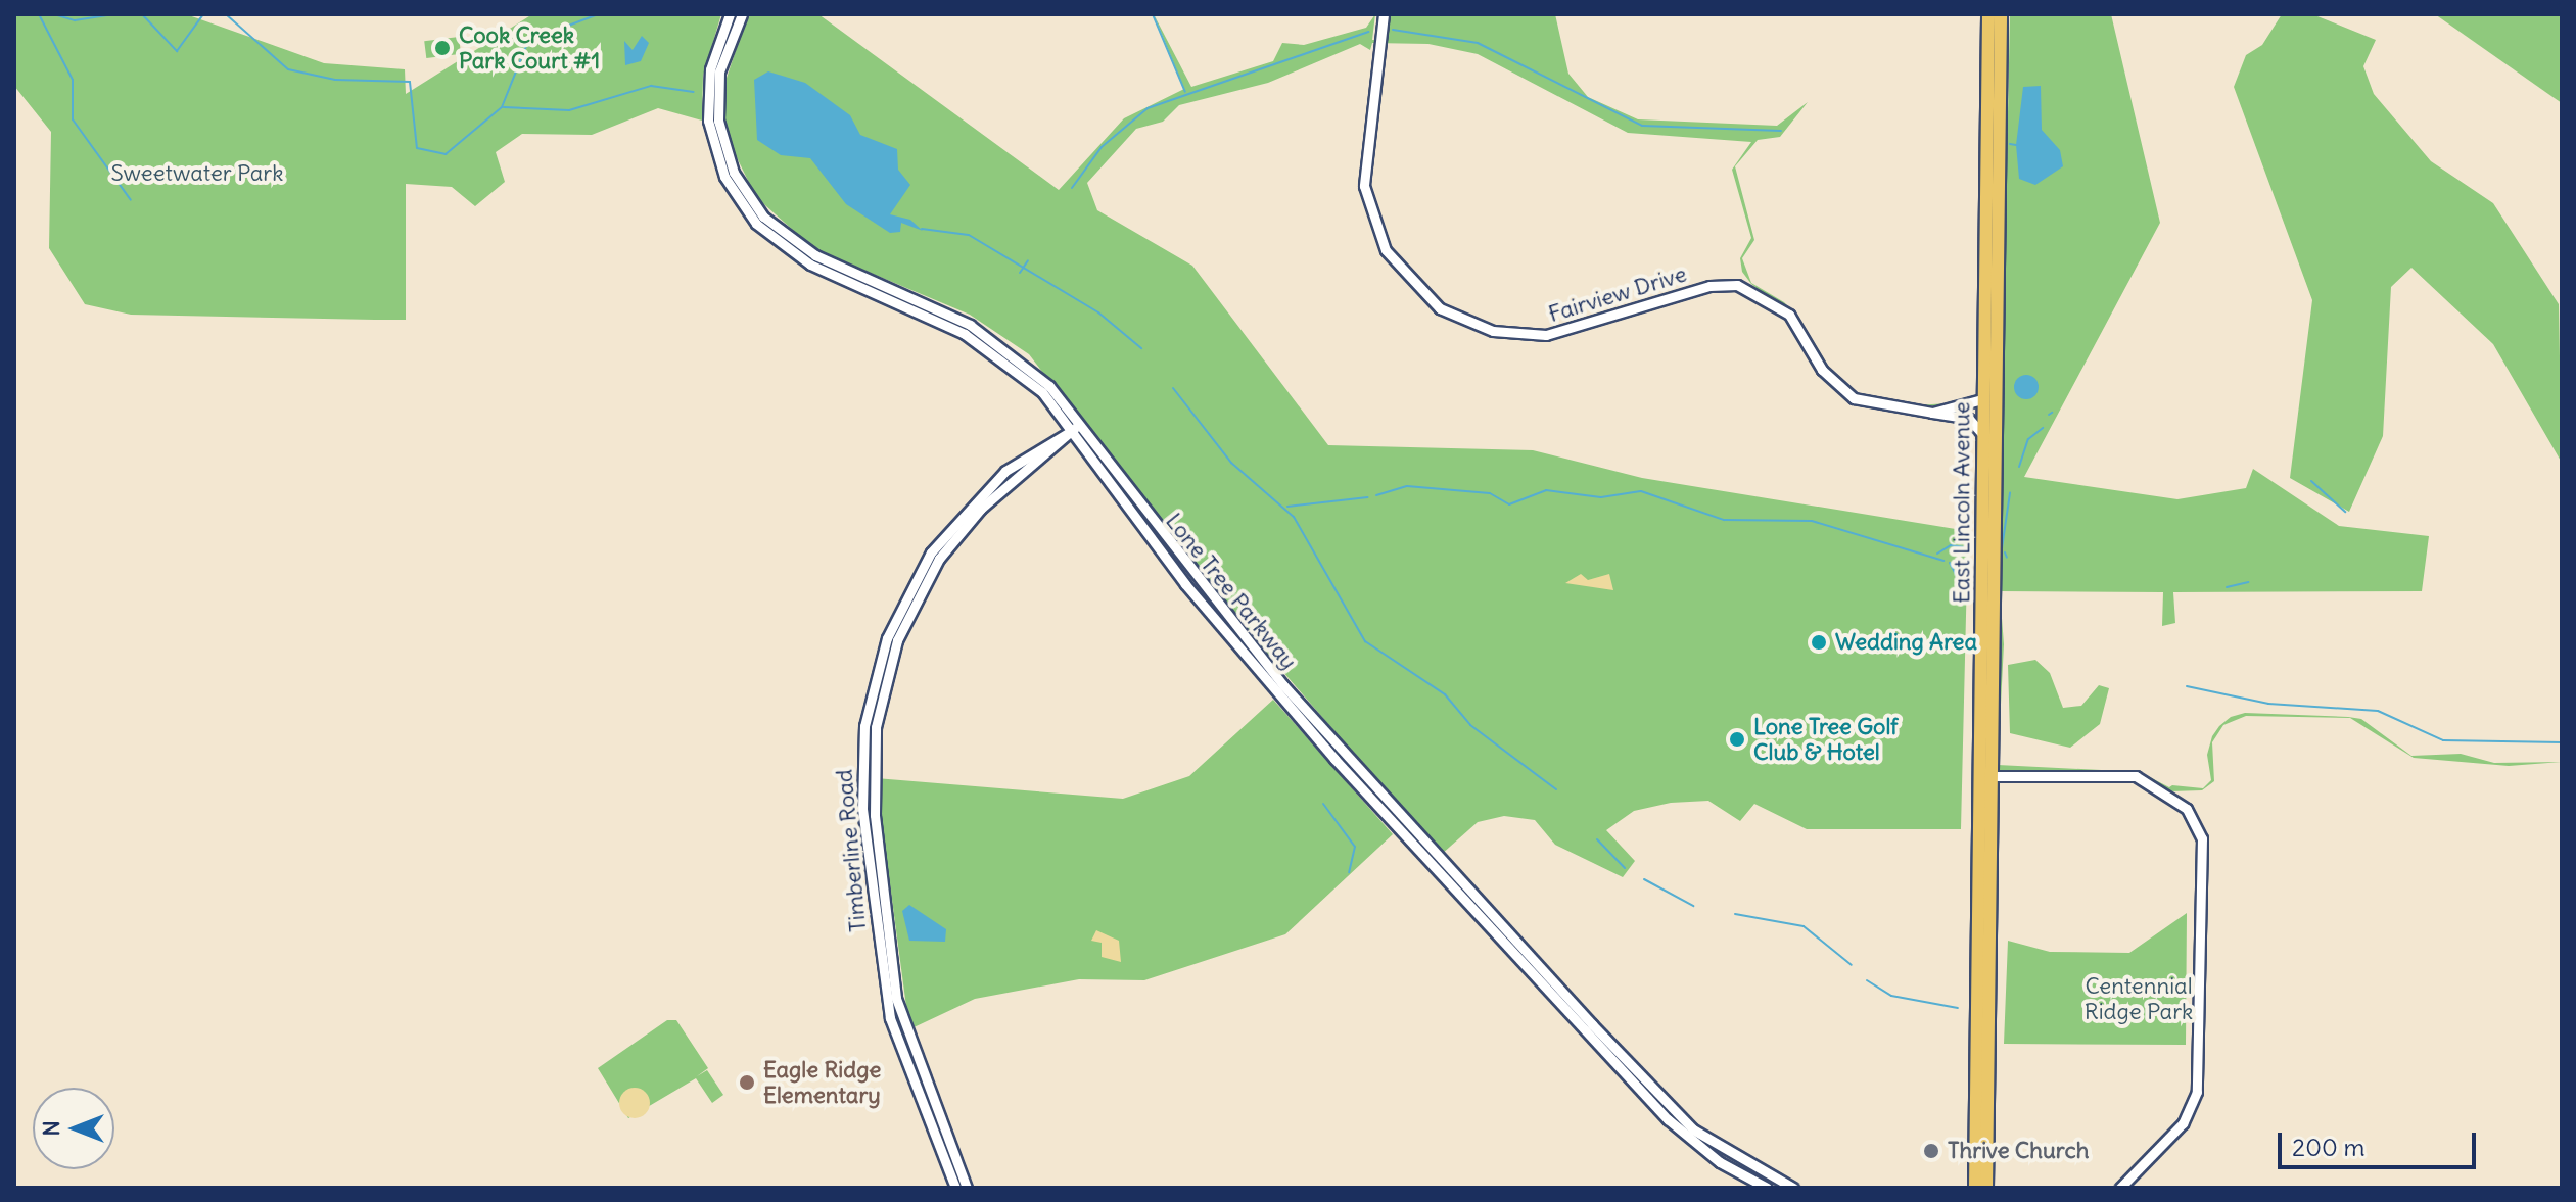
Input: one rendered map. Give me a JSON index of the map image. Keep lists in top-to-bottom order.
{
  "streets": {
    "main road": ["East Lincoln Avenue"],
    "street": ["Fairview Drive", "Lone Tree Parkway", "Timberline Road"]
  },
  "crossings": [
    ["Fairview Drive", "East Lincoln Avenue"],
    ["Lone Tree Parkway", "Timberline Road"]
  ],
  "parks": ["Sweetwater Park", "Centennial Ridge Park"],
  "places": [
    "Cook Creek Park Court #1",
    "Wedding Area",
    "Lone Tree Golf Club & Hotel",
    "Eagle Ridge Elementary",
    "Thrive Church"
  ],
  "scale_bar": "200 m",
  "north": "left"
}
